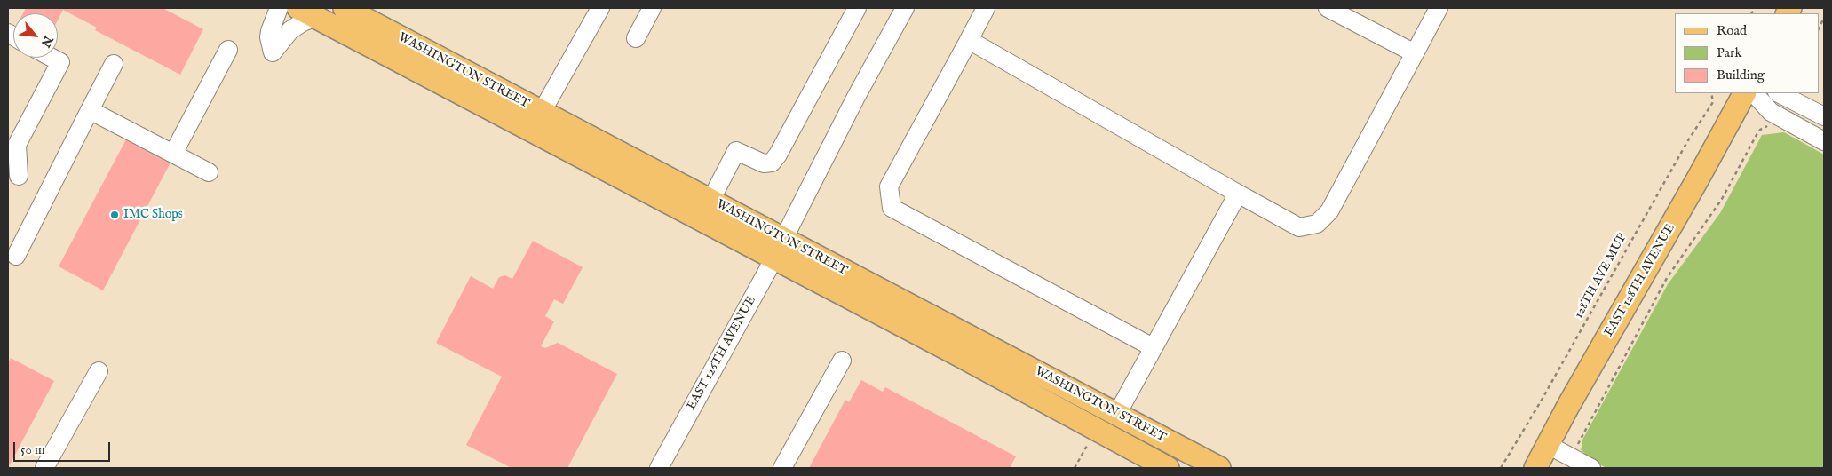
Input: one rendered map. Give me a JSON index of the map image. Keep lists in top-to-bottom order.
{
  "streets": {
    "main road": ["WASHINGTON STREET", "EAST 128TH AVENUE"],
    "street": ["EAST 126TH AVENUE"],
    "path": ["128TH AVE MUP"]
  },
  "crossings": [
    ["WASHINGTON STREET", "EAST 126TH AVENUE"]
  ],
  "places": ["IMC Shops"],
  "legend": ["Road", "Park", "Building"],
  "scale_bar": "50 m",
  "north": "bottom right"
}
